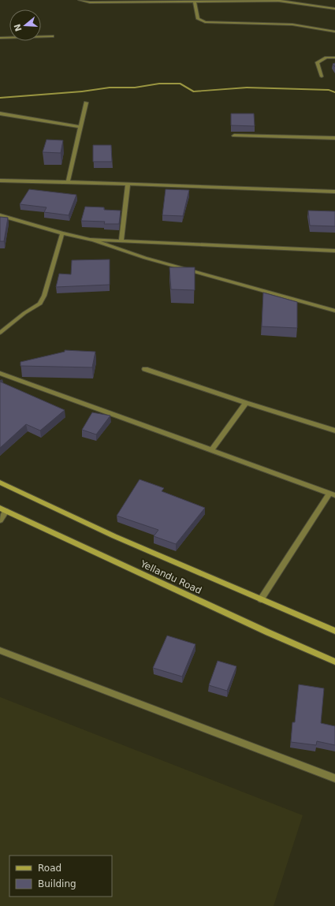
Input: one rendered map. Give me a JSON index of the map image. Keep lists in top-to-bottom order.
{
  "streets": {
    "main road": ["Yellandu Road"]
  },
  "legend": ["Road", "Building"],
  "north": "left"
}
